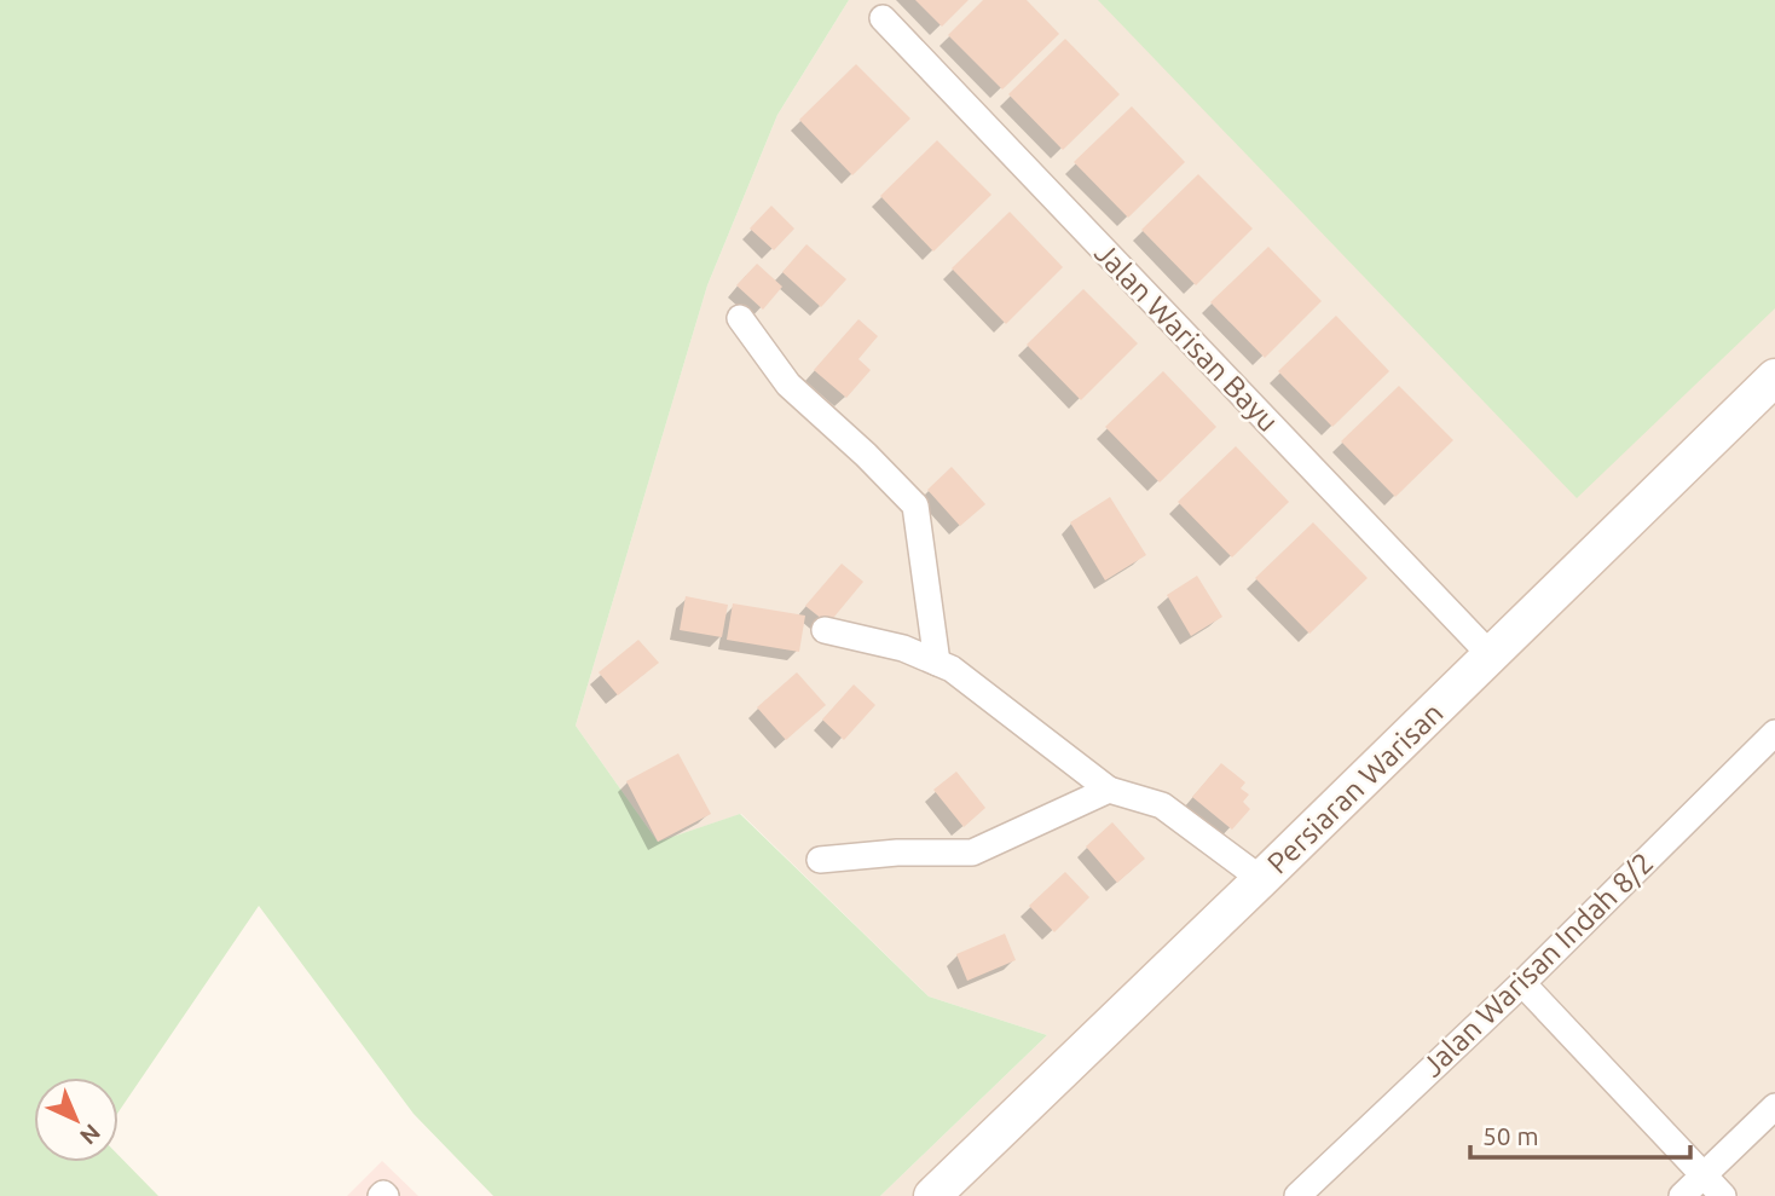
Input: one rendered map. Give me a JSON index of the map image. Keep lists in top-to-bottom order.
{
  "streets": {
    "main road": ["Persiaran Warisan"],
    "street": ["Jalan Warisan Bayu", "Jalan Warisan Indah 8/2"]
  },
  "crossings": [
    ["Jalan Warisan Bayu", "Persiaran Warisan"]
  ],
  "scale_bar": "50 m",
  "north": "bottom right"
}
